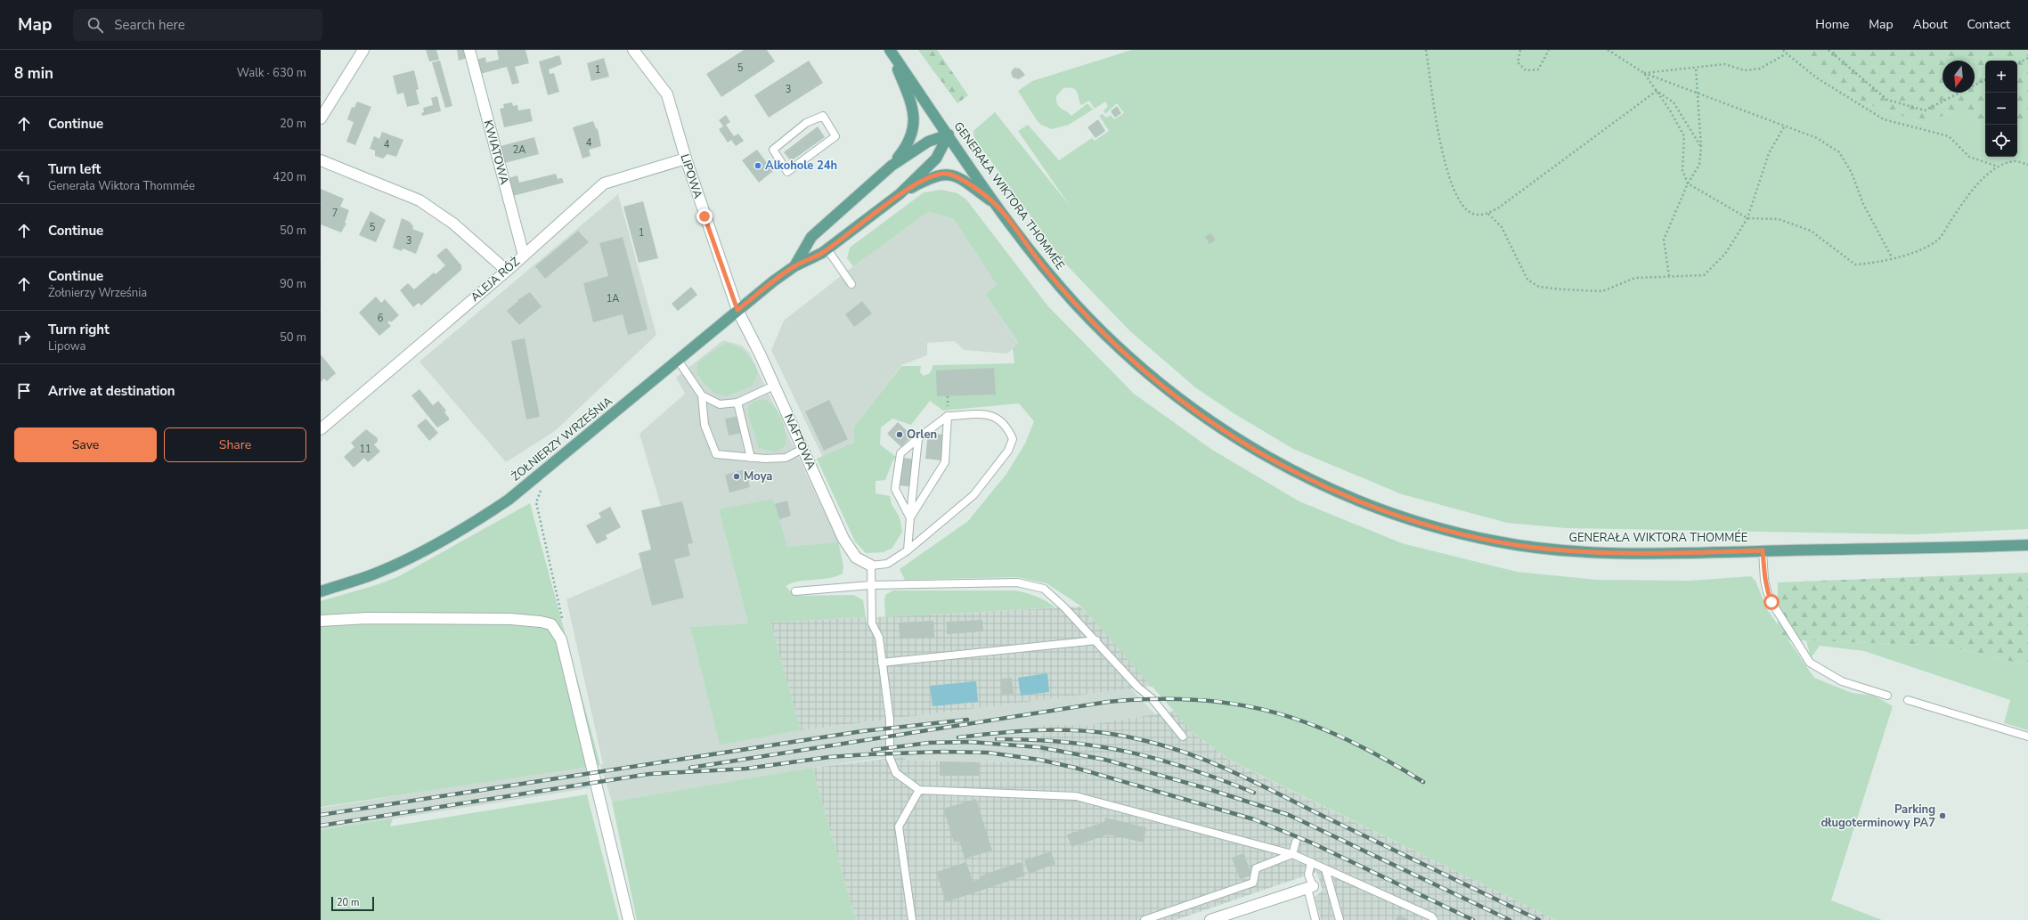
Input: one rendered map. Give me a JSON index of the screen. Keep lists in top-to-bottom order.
{
  "streets": {
    "main road": ["GENERAŁA WIKTORA THOMMÉE", "ŻOŁNIERZY WRZEŚNIA"],
    "street": [
      "KWIATOWA",
      "LIPOWA",
      "ALEJA RÓŻ",
      "NAFTOWA"
    ]
  },
  "crossings": [
    ["KWIATOWA", "ALEJA RÓŻ"],
    ["LIPOWA", "ALEJA RÓŻ"],
    ["LIPOWA", "ŻOŁNIERZY WRZEŚNIA"],
    ["LIPOWA", "NAFTOWA"],
    ["GENERAŁA WIKTORA THOMMÉE", "ŻOŁNIERZY WRZEŚNIA"],
    ["ŻOŁNIERZY WRZEŚNIA", "NAFTOWA"]
  ],
  "places": [
    "Alkohole 24h",
    "Orlen",
    "Moya",
    "Parking długoterminowy PA7"
  ],
  "house_numbers": [
    "5",
    "1",
    "3",
    "4",
    "4",
    "2A",
    "7",
    "5",
    "1",
    "3",
    "1A",
    "6",
    "11"
  ],
  "scale_bar": "20 m",
  "north": "bottom",
  "page": {
    "header": "Map",
    "search": "Search here",
    "nav": [
      "Home",
      "Map",
      "About",
      "Contact"
    ],
    "heading": ["8 min", "Walk · 630 m"],
    "map_buttons": ["+", "−"],
    "list": [
      ["Continue", "20 m"],
      ["Turn left", "Generała Wiktora Thommée", "420 m"],
      ["Continue", "50 m"],
      ["Continue", "Żołnierzy Września", "90 m"],
      ["Turn right", "Lipowa", "50 m"],
      "Arrive at destination"
    ],
    "buttons": ["Save", "Share"],
    "scale": "20 m"
  }
}
